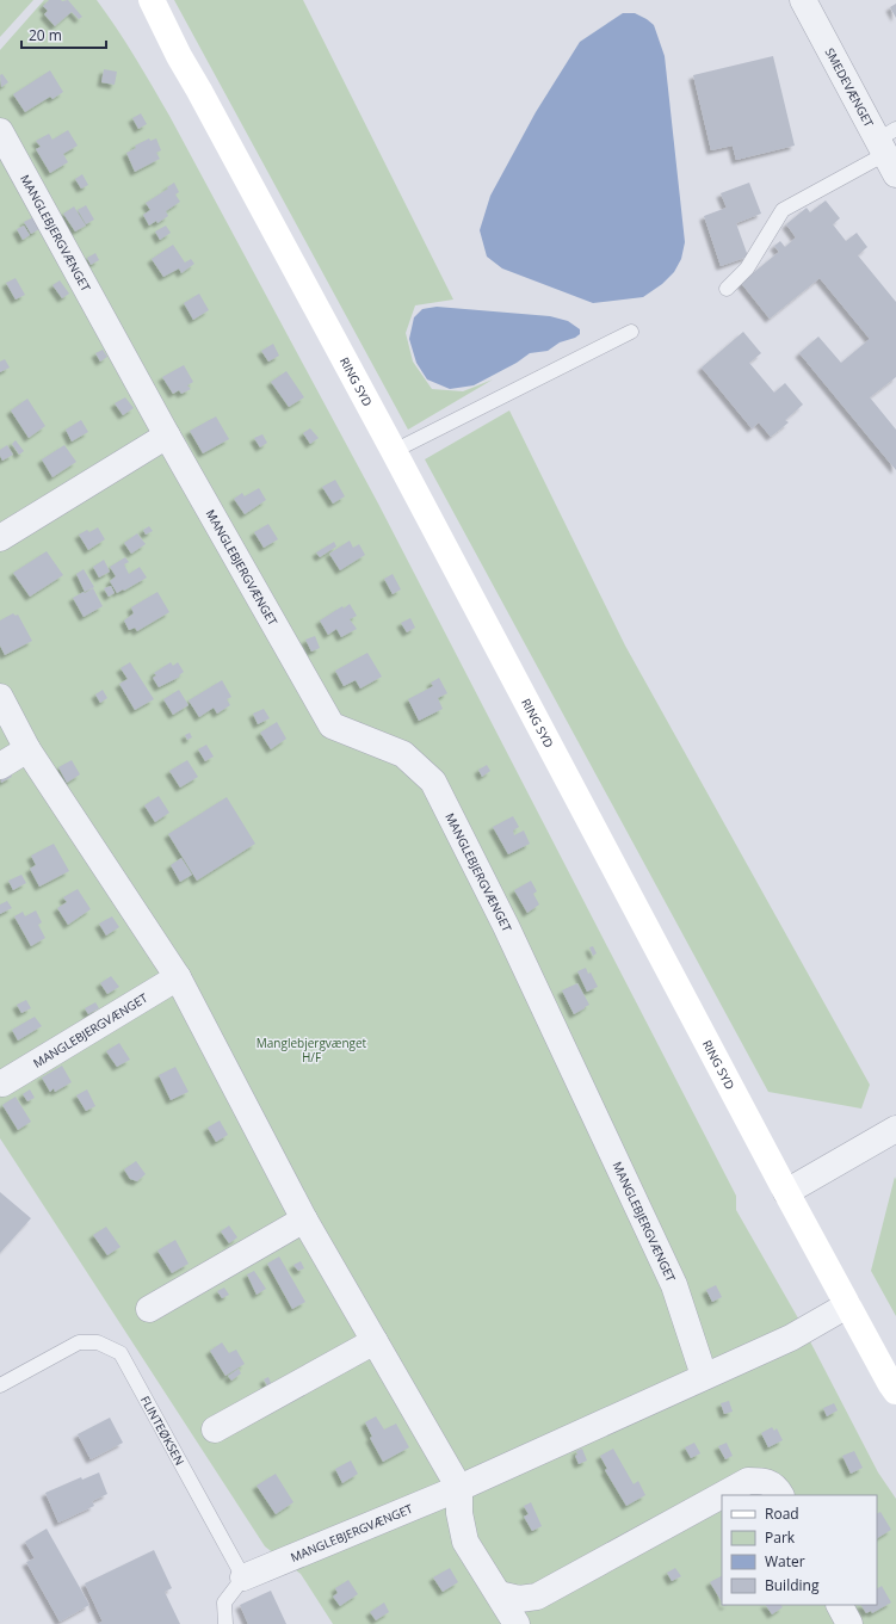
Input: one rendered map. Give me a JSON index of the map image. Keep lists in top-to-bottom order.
{
  "streets": {
    "main road": ["RING SYD"],
    "street": ["SMEDEVÆNGET", "MANGLEBJERGVÆNGET"],
    "lane": ["FLINTEØKSEN"]
  },
  "crossings": [
    ["MANGLEBJERGVÆNGET", "RING SYD"],
    ["MANGLEBJERGVÆNGET", "FLINTEØKSEN"]
  ],
  "parks": ["Manglebjergvænget H/F"],
  "legend": [
    "Road",
    "Park",
    "Water",
    "Building"
  ],
  "scale_bar": "20 m"
}
